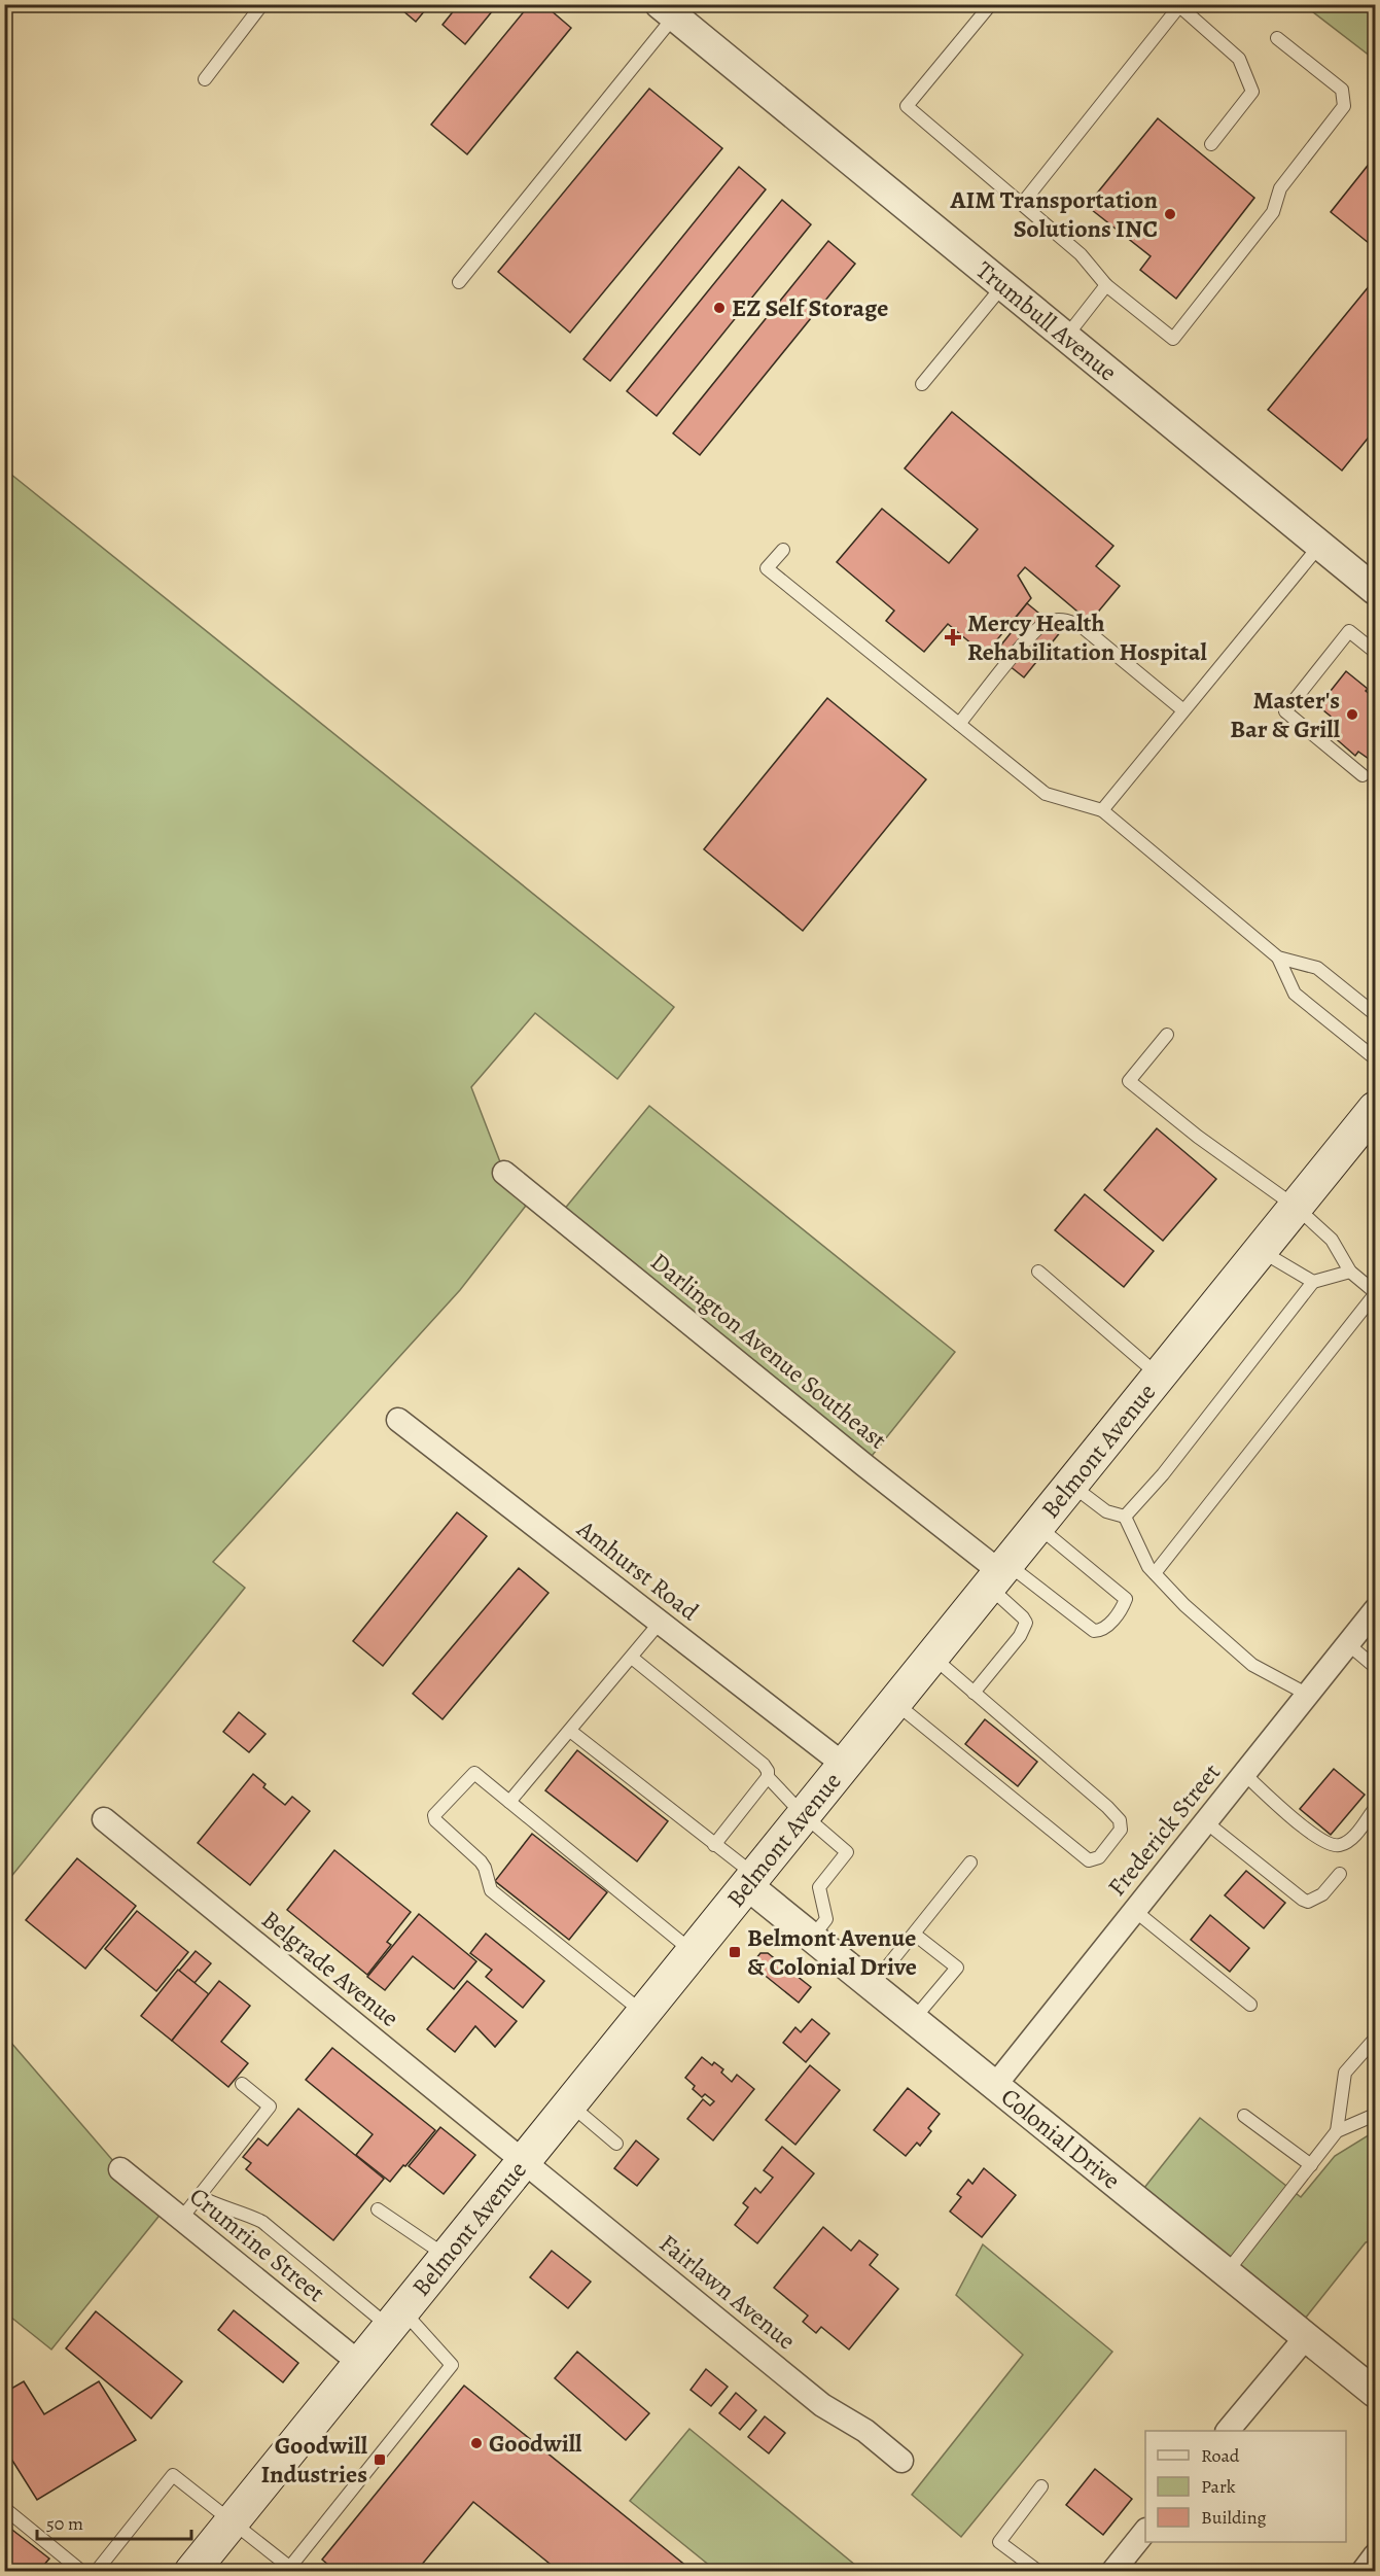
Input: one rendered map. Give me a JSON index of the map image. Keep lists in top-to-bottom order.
{
  "streets": {
    "main road": ["Belmont Avenue"],
    "street": [
      "Trumbull Avenue",
      "Darlington Avenue Southeast",
      "Amhurst Road",
      "Frederick Street",
      "Belgrade Avenue",
      "Colonial Drive",
      "Crumrine Street",
      "Fairlawn Avenue"
    ]
  },
  "crossings": [
    ["Darlington Avenue Southeast", "Belmont Avenue"],
    ["Belmont Avenue", "Amhurst Road"],
    ["Belmont Avenue", "Belgrade Avenue"],
    ["Belmont Avenue", "Colonial Drive"],
    ["Belmont Avenue", "Crumrine Street"],
    ["Belmont Avenue", "Fairlawn Avenue"],
    ["Frederick Street", "Colonial Drive"],
    ["Belgrade Avenue", "Fairlawn Avenue"]
  ],
  "places": {
    "other": [
      "AIM Transportation Solutions INC",
      "EZ Self Storage",
      "Master's Bar & Grill",
      "Goodwill"
    ],
    "health": ["Mercy Health Rehabilitation Hospital"],
    "transit": ["Belmont Avenue & Colonial Drive", "Goodwill Industries"]
  },
  "legend": ["Road", "Park", "Building"],
  "scale_bar": "50 m"
}
